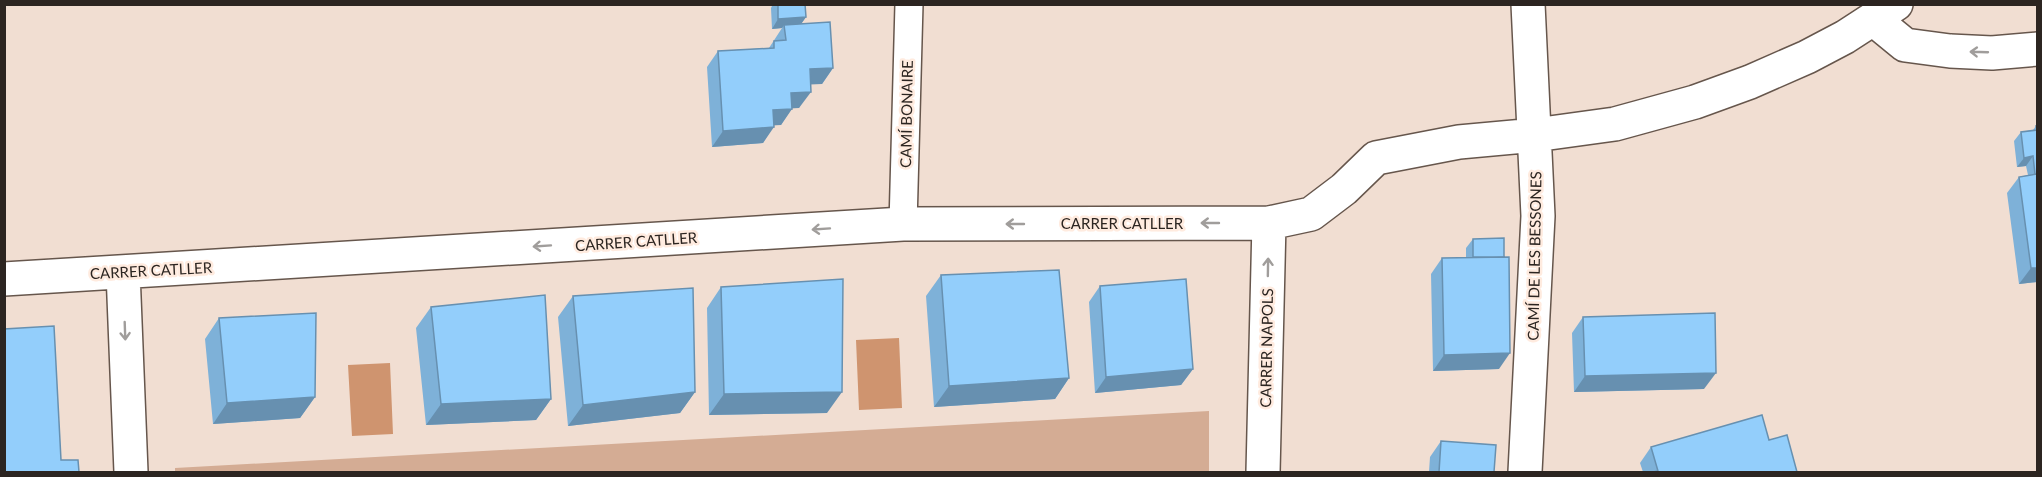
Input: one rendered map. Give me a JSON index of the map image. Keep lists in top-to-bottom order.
{
  "streets": {
    "street": ["CARRER CATLLER", "CAMÍ DE LES BESSONES", "CARRER NAPOLS"],
    "lane": ["CAMÍ BONAIRE"]
  },
  "crossings": [
    ["CAMÍ BONAIRE", "CARRER CATLLER"],
    ["CARRER CATLLER", "CAMÍ DE LES BESSONES"],
    ["CARRER CATLLER", "CARRER NAPOLS"]
  ],
  "one_way": ["CARRER CATLLER", "CARRER NAPOLS"]
}
